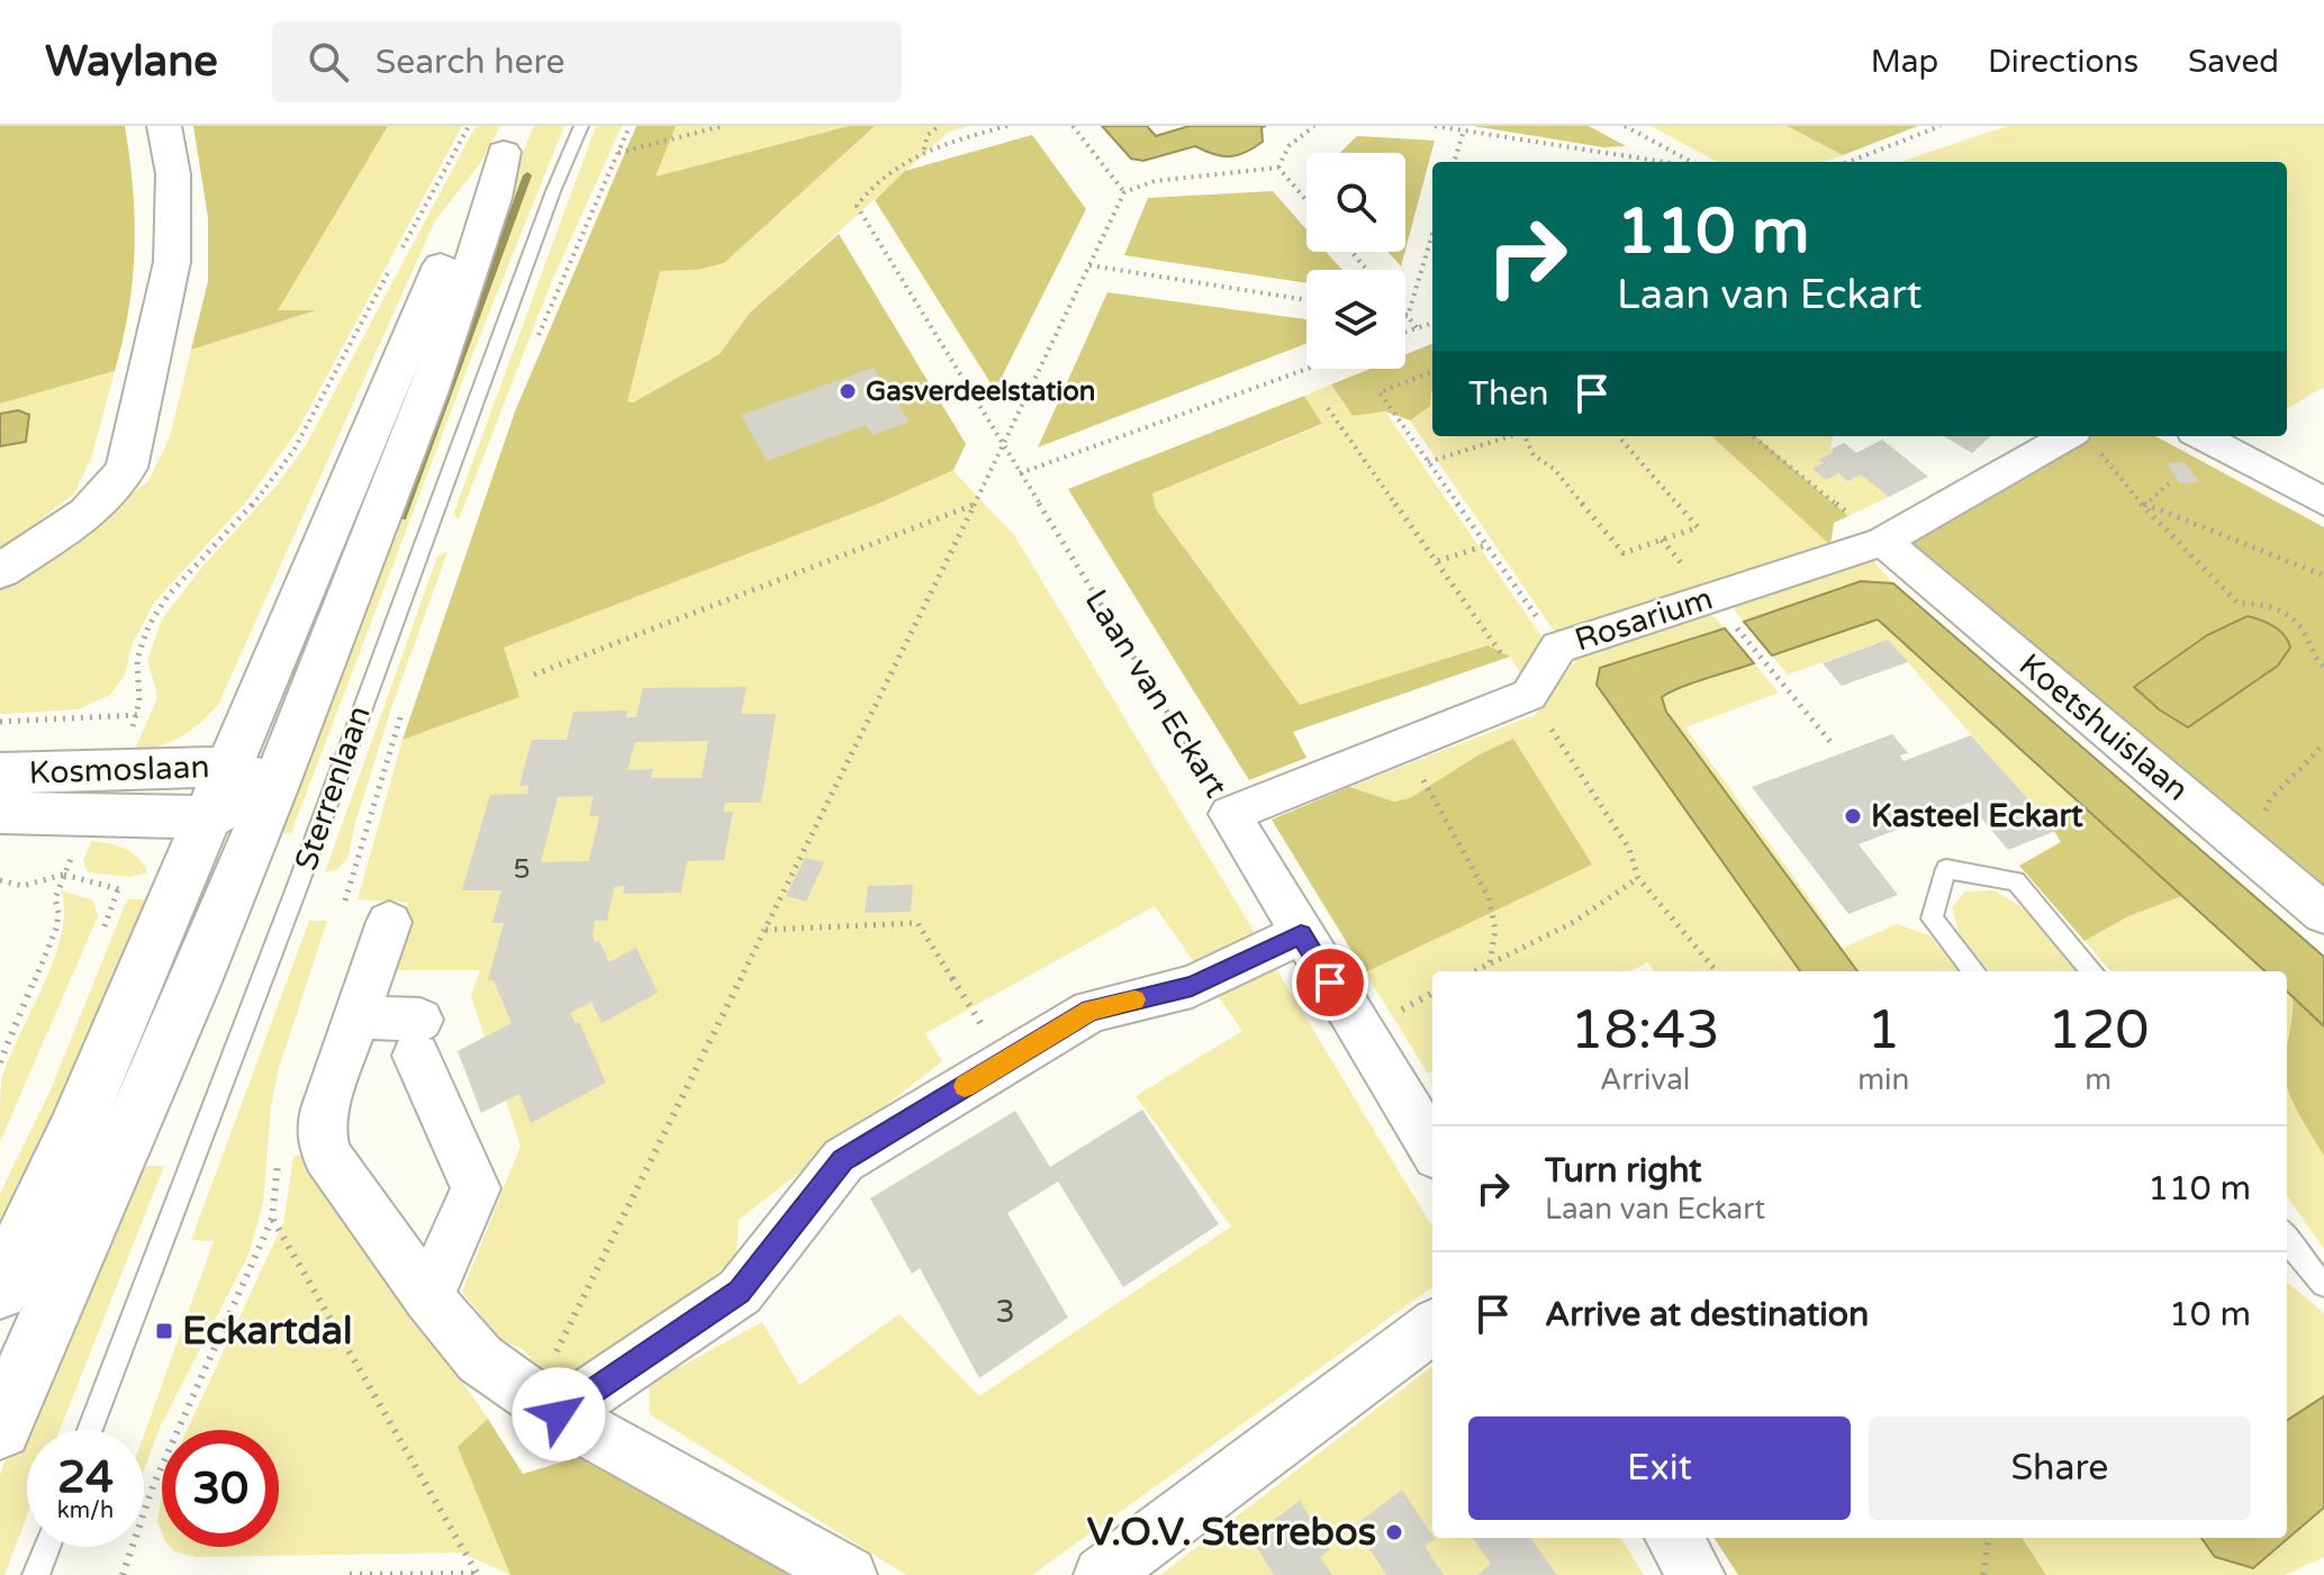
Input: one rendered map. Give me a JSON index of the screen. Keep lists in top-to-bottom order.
{
  "streets": {
    "main road": ["Kosmoslaan", "Sterrenlaan"],
    "street": ["Rosarium", "Laan van Eckart", "Koetshuislaan"]
  },
  "crossings": [
    ["Rosarium", "Laan van Eckart"],
    ["Rosarium", "Koetshuislaan"],
    ["Kosmoslaan", "Sterrenlaan"]
  ],
  "places": {
    "other": ["Gasverdeelstation", "Kasteel Eckart", "V.O.V. Sterrebos"],
    "transit": ["Eckartdal"]
  },
  "house_numbers": ["5", "3"],
  "page": {
    "header": "Waylane",
    "search": "Search here",
    "nav": ["Map", "Directions", "Saved"],
    "turn": ["110 m", "Laan van Eckart"],
    "then": "Then",
    "eta": [
      "18:43",
      "Arrival",
      "1",
      "min",
      "120",
      "m"
    ],
    "list": [
      {
        "name": "Turn right",
        "note": "Laan van Eckart",
        "value": "110 m"
      },
      {
        "name": "Arrive at destination",
        "value": "10 m"
      }
    ],
    "buttons": ["Exit", "Share"],
    "speed": "24 km/h",
    "limit": "30"
  }
}
